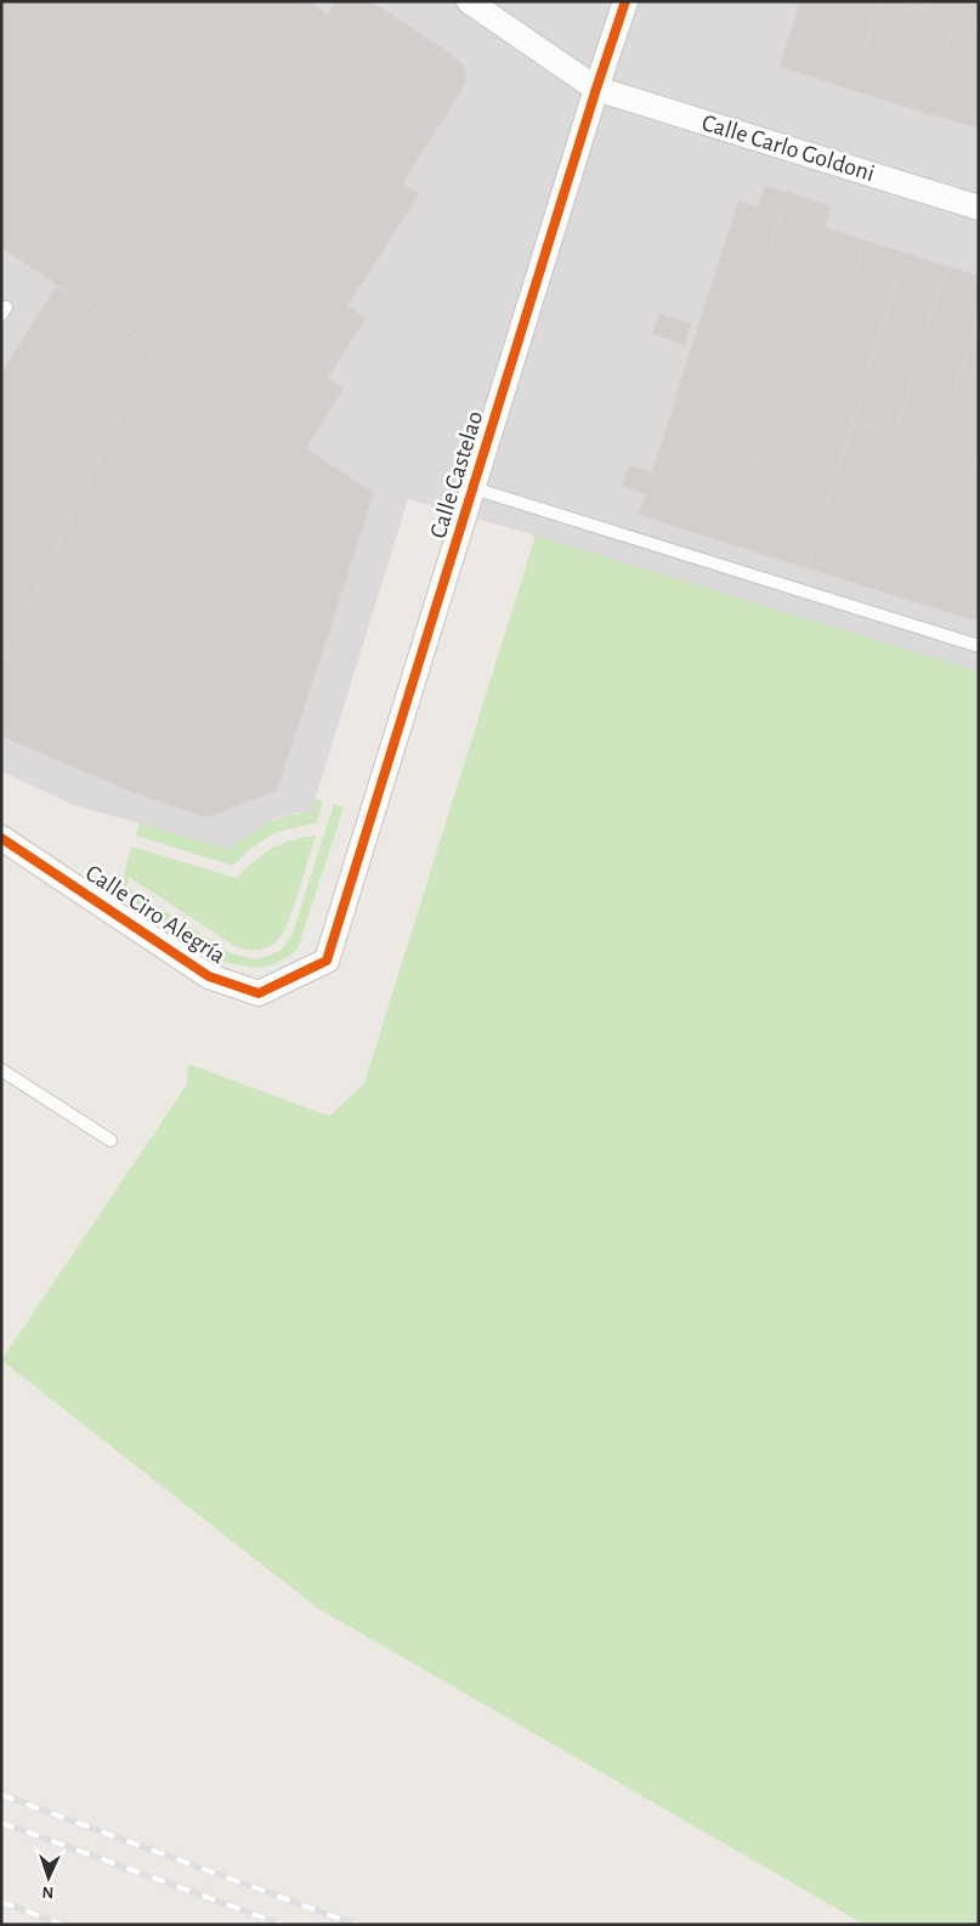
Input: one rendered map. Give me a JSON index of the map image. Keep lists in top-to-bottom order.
{
  "streets": {
    "street": ["Calle Carlo Goldoni", "Calle Castelao", "Calle Ciro Alegría"]
  },
  "crossings": [
    ["Calle Carlo Goldoni", "Calle Castelao"],
    ["Calle Castelao", "Calle Ciro Alegría"]
  ],
  "north": "bottom"
}
